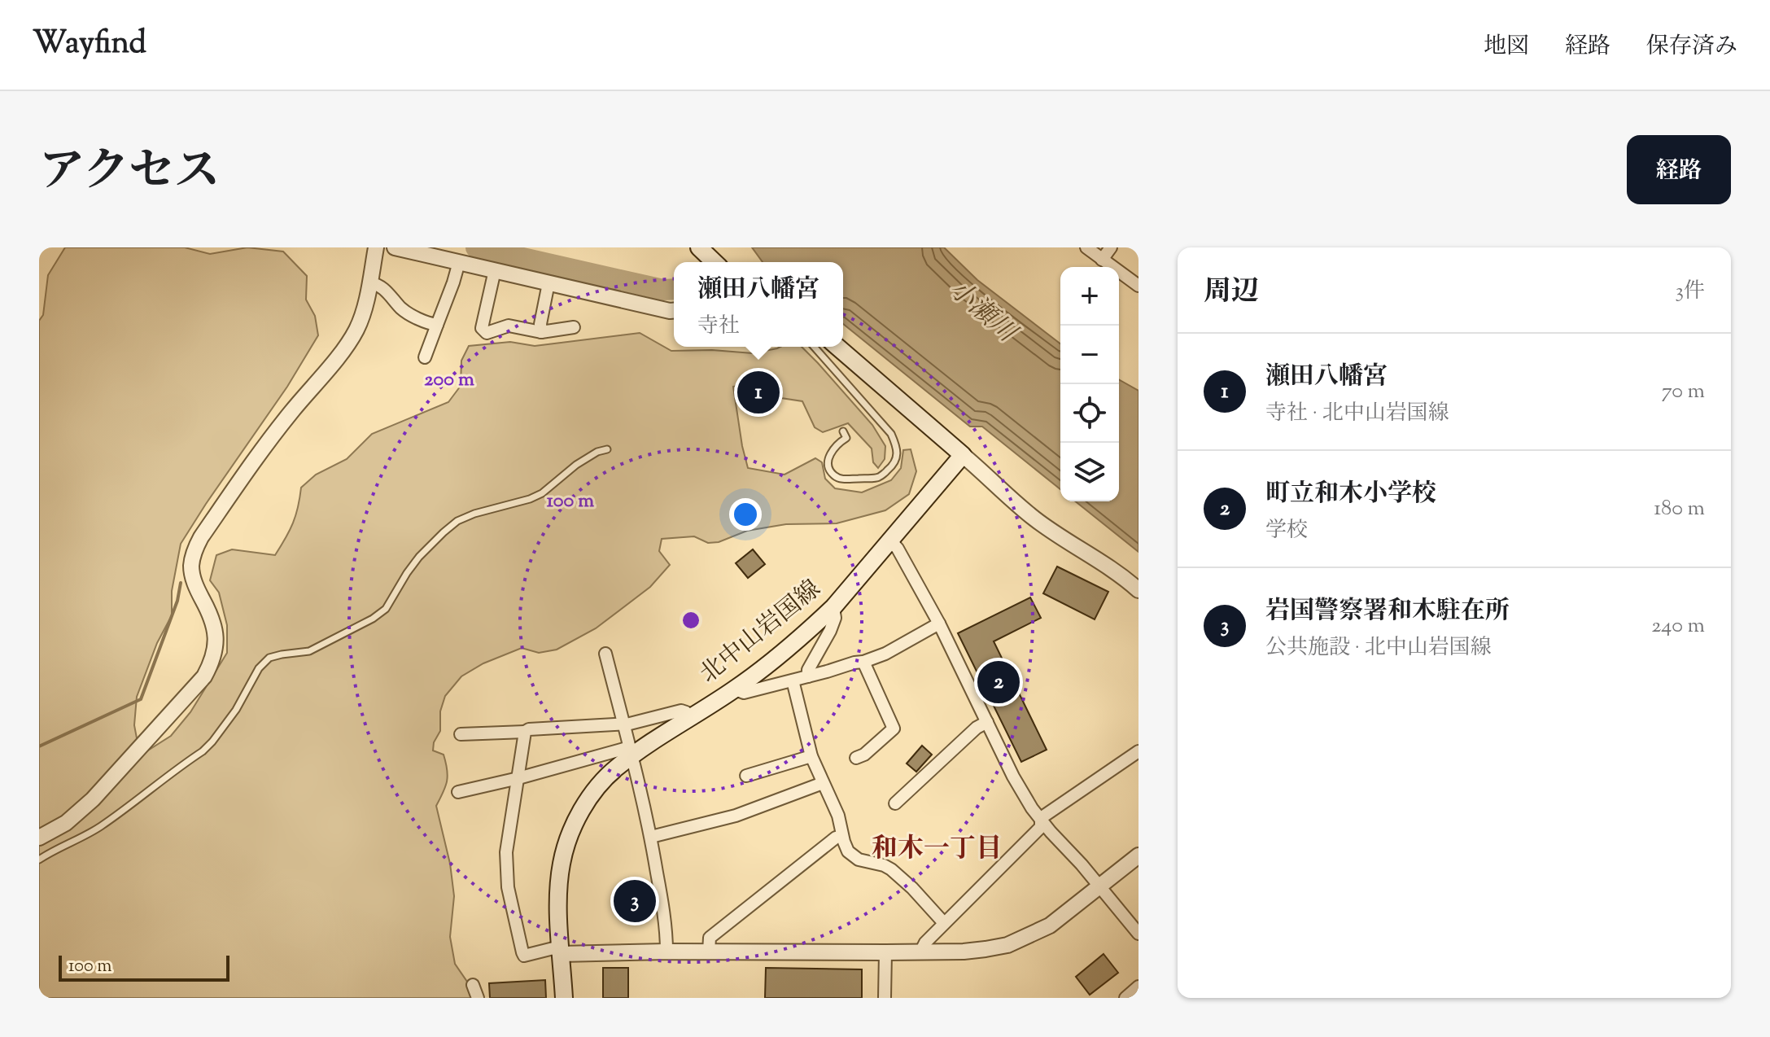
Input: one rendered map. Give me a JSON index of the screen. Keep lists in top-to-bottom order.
{
  "streets": {
    "main road": ["北中山岩国線"]
  },
  "districts": ["和木一丁目"],
  "water": ["小瀬川"],
  "scale_bar": "100 m",
  "page": {
    "header": "Wayfind",
    "nav": ["地図", "経路", "保存済み"],
    "title": "アクセス",
    "buttons": "経路",
    "heading": ["周辺", "3件"],
    "popup": ["瀬田八幡宮", "寺社"],
    "map_buttons": ["+", "−"],
    "list": [
      {
        "mark": "1",
        "name": "瀬田八幡宮",
        "note": "寺社 · 北中山岩国線",
        "value": "70 m"
      },
      {
        "mark": "2",
        "name": "町立和木小学校",
        "note": "学校",
        "value": "180 m"
      },
      {
        "mark": "3",
        "name": "岩国警察署和木駐在所",
        "note": "公共施設 · 北中山岩国線",
        "value": "240 m"
      }
    ],
    "pins": ["1", "2", "3"],
    "scale": "100 m"
  },
  "rings": ["200 m", "100 m"]
}
